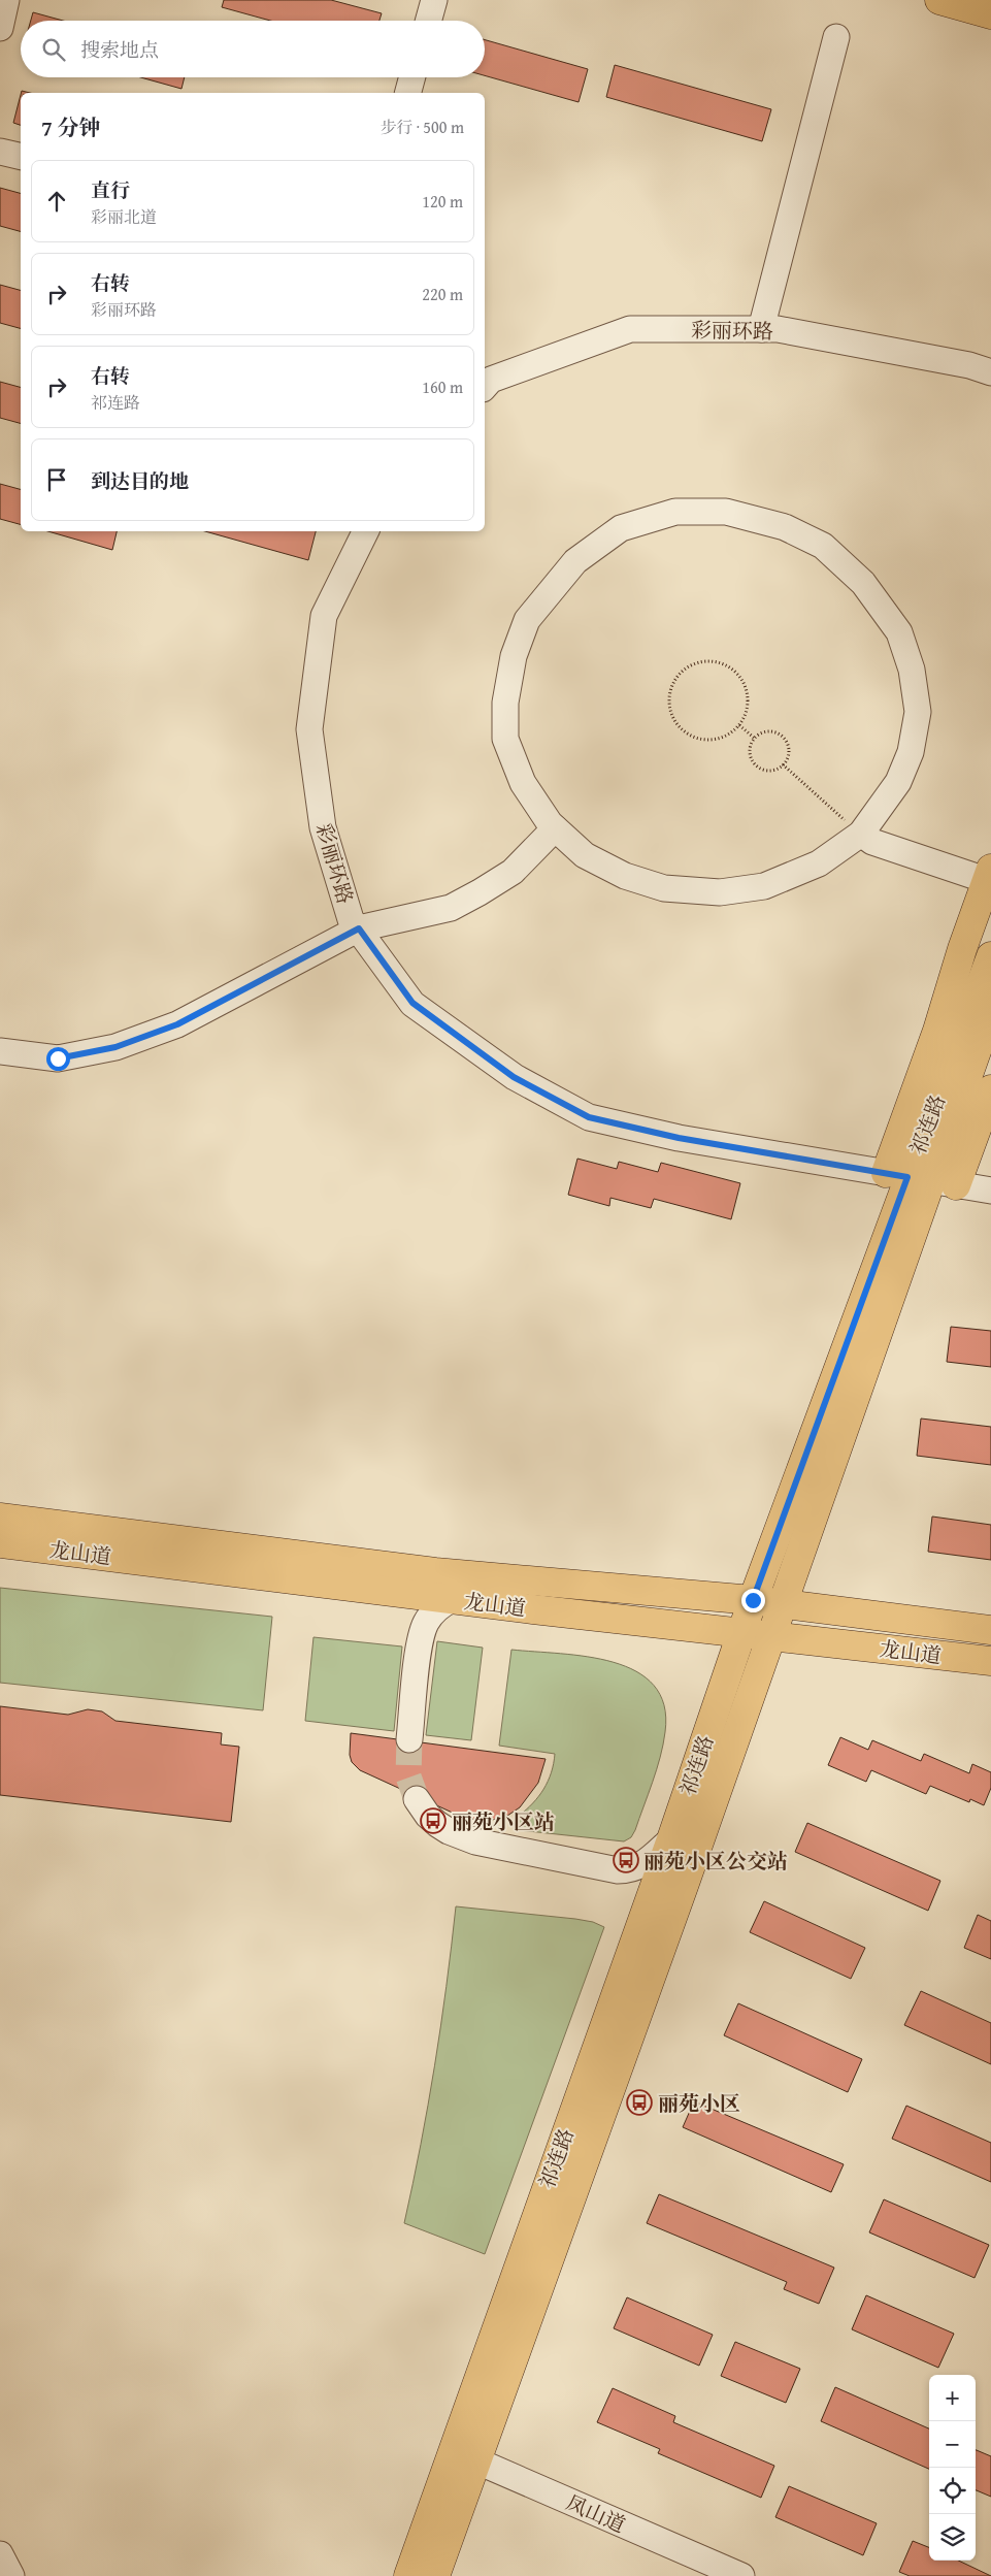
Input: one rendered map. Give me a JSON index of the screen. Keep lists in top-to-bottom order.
{
  "streets": {
    "main road": ["祁连路", "龙山道"],
    "street": ["彩丽环路", "凤山道"]
  },
  "crossings": [
    ["彩丽环路", "祁连路"],
    ["祁连路", "龙山道"],
    ["祁连路", "凤山道"]
  ],
  "places": {
    "bus stop": ["丽苑小区站", "丽苑小区公交站", "丽苑小区"]
  },
  "page": {
    "search": "搜索地点",
    "heading": ["7 分钟", "步行 · 500 m"],
    "list": [
      ["直行", "彩丽北道", "120 m"],
      ["右转", "彩丽环路", "220 m"],
      ["右转", "祁连路", "160 m"],
      "到达目的地"
    ],
    "map_buttons": ["+", "−"]
  }
}
